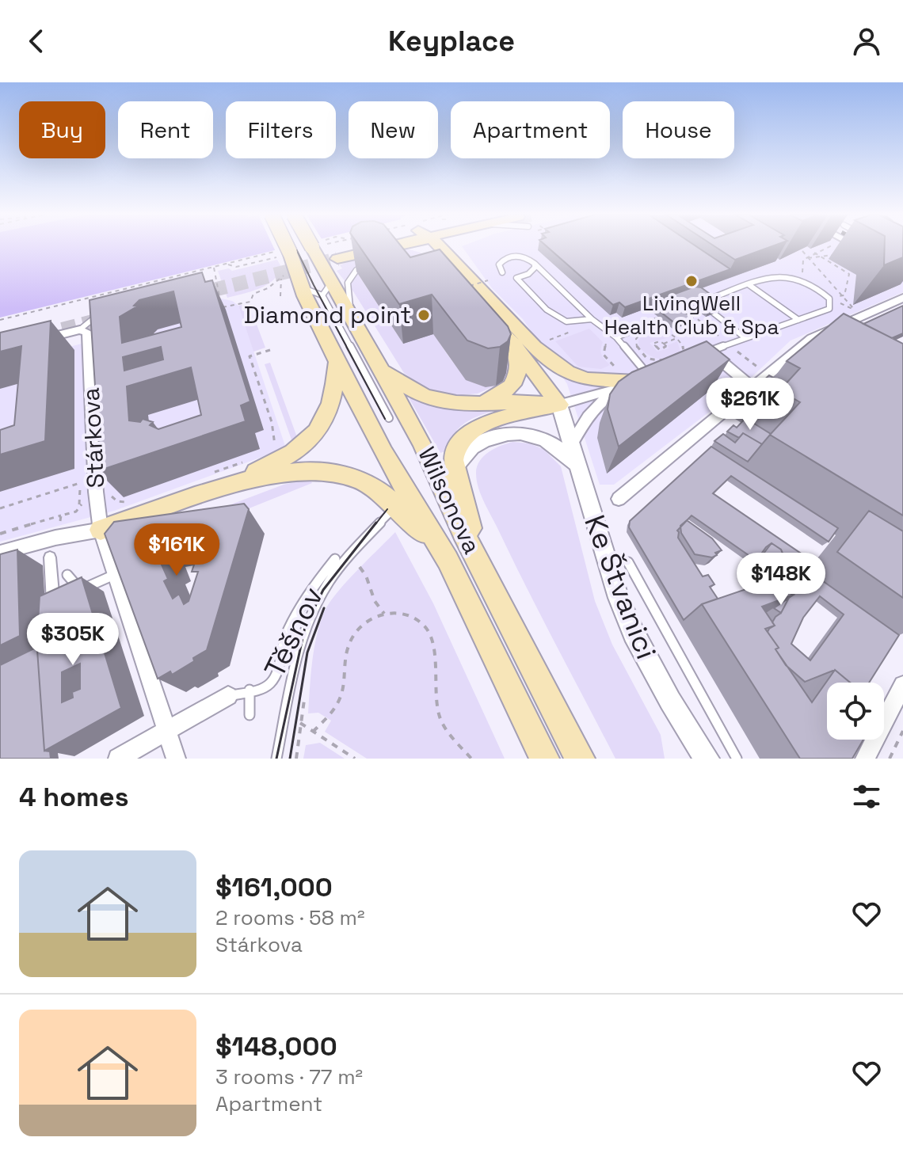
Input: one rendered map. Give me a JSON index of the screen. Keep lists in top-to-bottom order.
{
  "streets": {
    "main road": ["Wilsonova"],
    "street": ["Stárkova", "Ke Štvanici", "Těšnov"]
  },
  "crossings": [
    ["Stárkova", "Těšnov"]
  ],
  "places": ["LivingWell Health Club & Spa", "Diamond point"],
  "page": {
    "header": "Keyplace",
    "chip": [
      "Buy",
      "Rent",
      "Filters",
      "New",
      "Apartment",
      "House"
    ],
    "price": [
      "$261K",
      "$161K",
      "$148K",
      "$305K"
    ],
    "heading": "4 homes",
    "list": [
      {
        "name": "$161,000",
        "note": "2 rooms · 58 m² · Stárkova"
      },
      {
        "name": "$148,000",
        "note": "3 rooms · 77 m² · Apartment"
      }
    ]
  }
}
